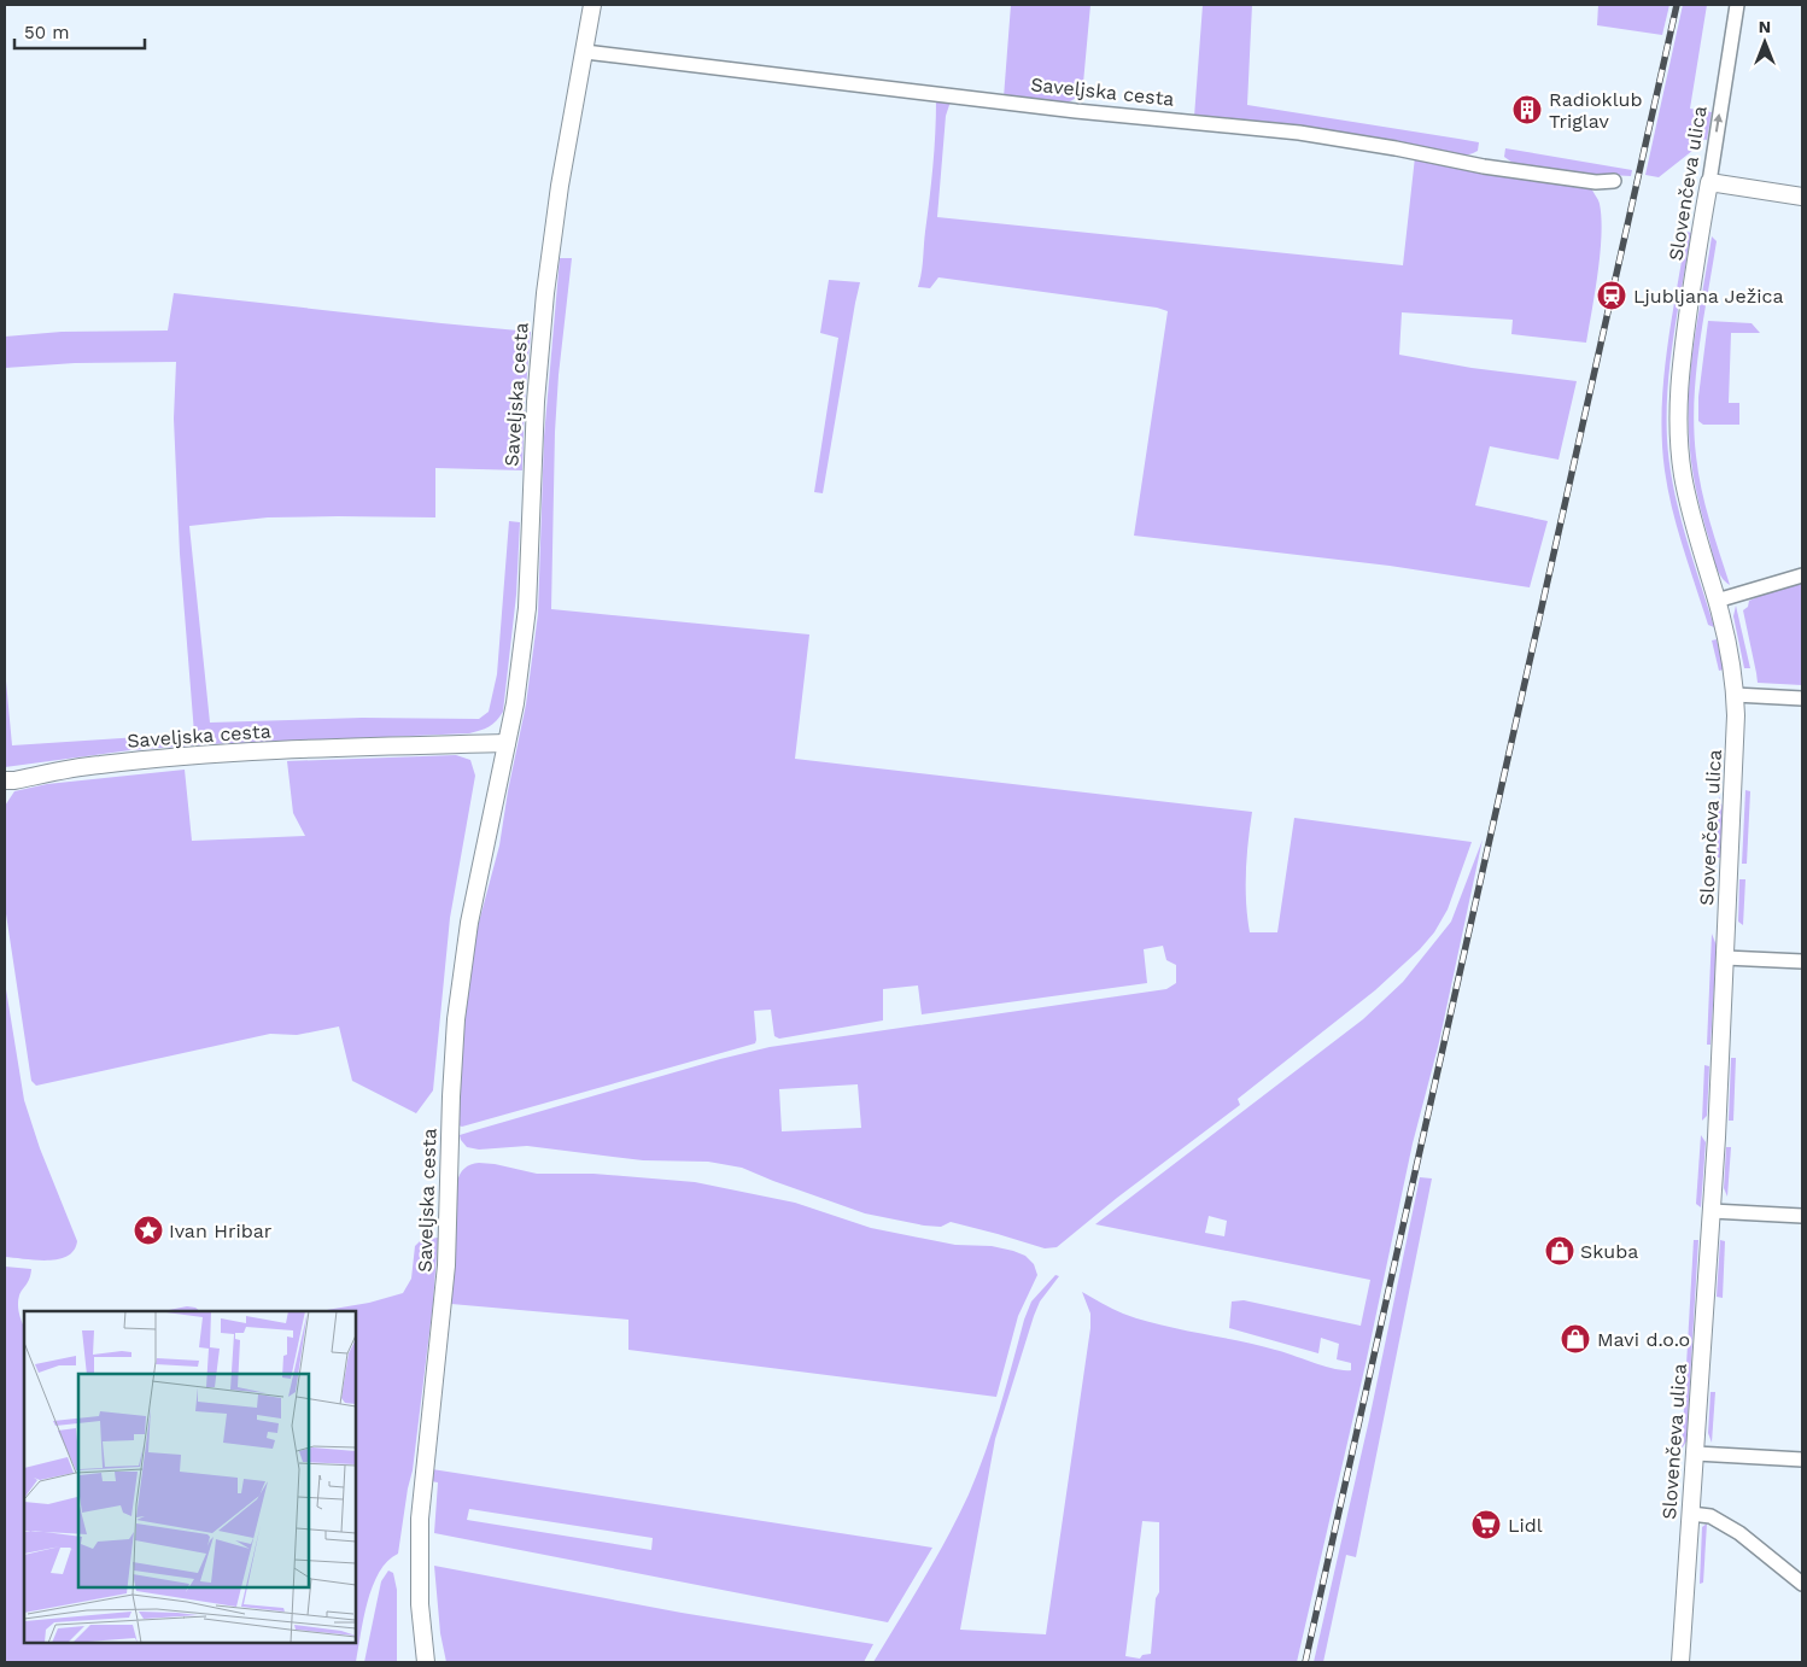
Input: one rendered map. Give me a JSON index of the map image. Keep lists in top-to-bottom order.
{
  "streets": {
    "street": ["Saveljska cesta", "Slovenčeva ulica"]
  },
  "places": {
    "building": ["Radioklub Triglav"],
    "station": ["Ljubljana Ježica"],
    "place": ["Ivan Hribar"],
    "shop": ["Skuba", "Mavi d.o.o"],
    "supermarket": ["Lidl"]
  },
  "scale_bar": "50 m",
  "north": "top"
}
